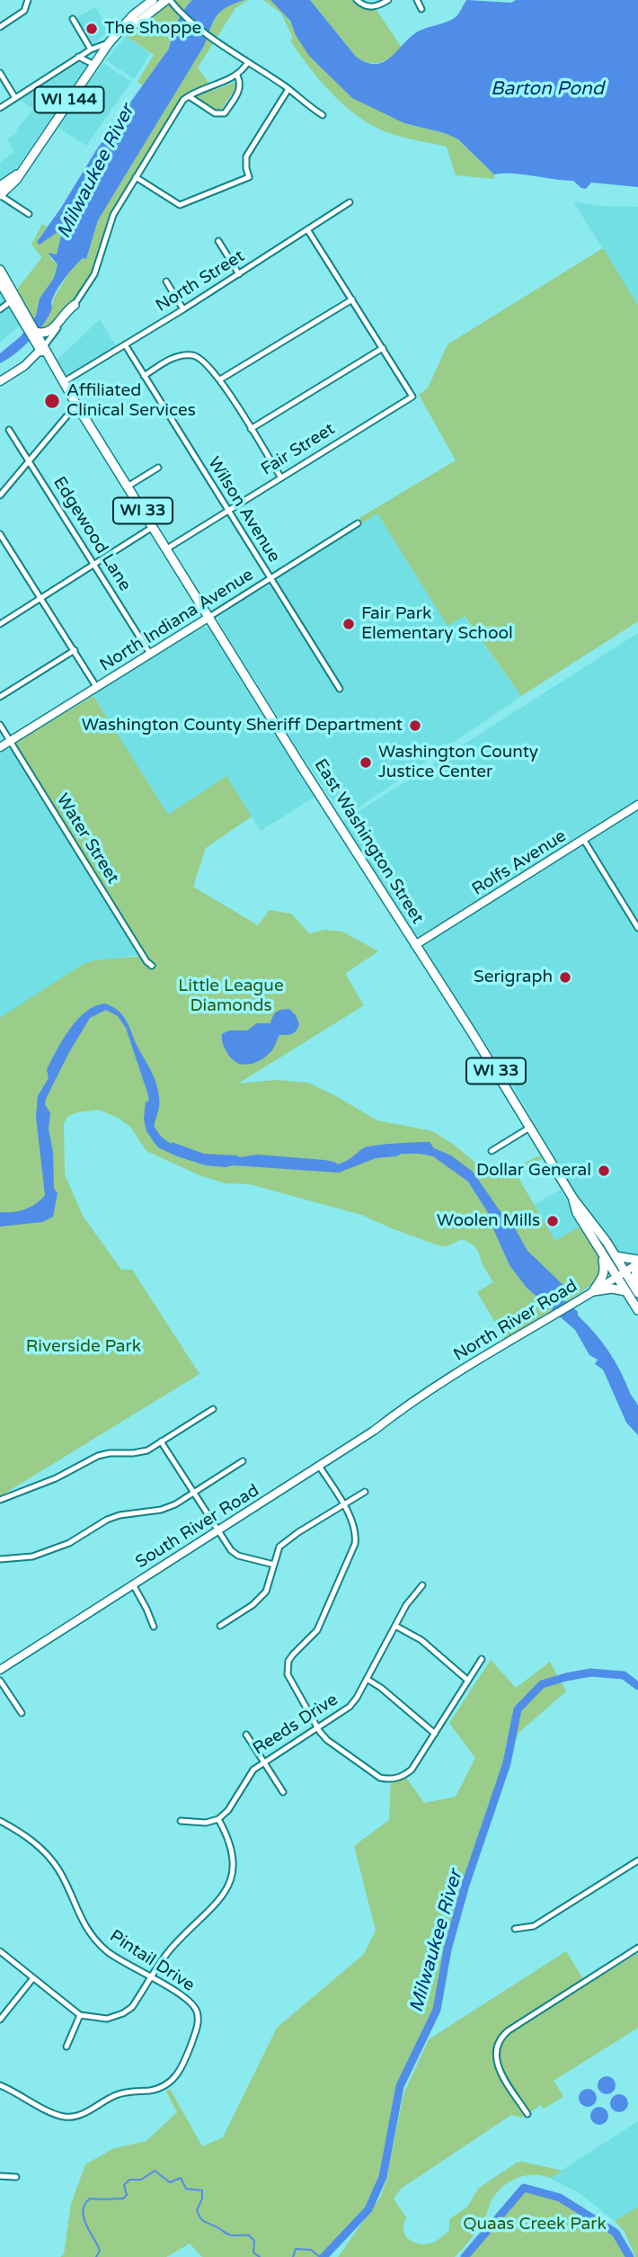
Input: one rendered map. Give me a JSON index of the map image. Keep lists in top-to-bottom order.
{
  "streets": {
    "main road": ["WI 144", "WI 33", "East Washington Street"],
    "street": [
      "North Street",
      "Fair Street",
      "Wilson Avenue",
      "Edgewood Lane",
      "North Indiana Avenue",
      "Water Street",
      "Rolfs Avenue",
      "North River Road",
      "South River Road",
      "Reeds Drive",
      "Pintail Drive"
    ]
  },
  "crossings": [
    ["North Street", "Wilson Avenue"],
    ["North Street", "East Washington Street"],
    ["Fair Street", "Wilson Avenue"],
    ["Fair Street", "East Washington Street"],
    ["Wilson Avenue", "North Indiana Avenue"],
    ["WI 33", "East Washington Street"],
    ["Edgewood Lane", "North Indiana Avenue"],
    ["North Indiana Avenue", "Water Street"],
    ["North Indiana Avenue", "East Washington Street"],
    ["East Washington Street", "Rolfs Avenue"],
    ["East Washington Street", "North River Road"],
    ["North River Road", "South River Road"]
  ],
  "water": ["Barton Pond", "Milwaukee River"],
  "parks": ["Little League Diamonds", "Riverside Park", "Quaas Creek Park"],
  "places": [
    "The Shoppe",
    "Affiliated Clinical Services",
    "Fair Park Elementary School",
    "Washington County Sheriff Department",
    "Washington County Justice Center",
    "Serigraph",
    "Dollar General",
    "Woolen Mills"
  ]
}
